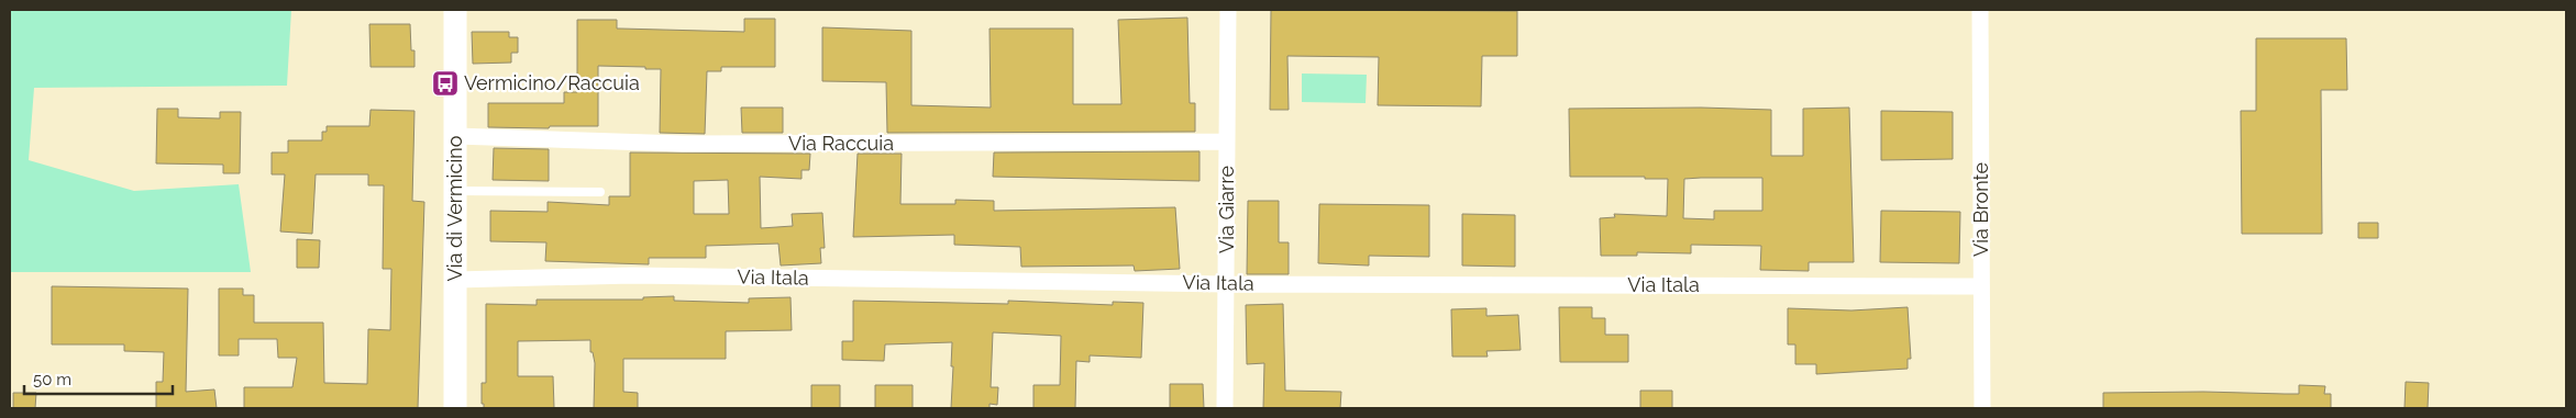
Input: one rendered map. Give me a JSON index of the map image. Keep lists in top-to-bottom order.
{
  "streets": {
    "main road": ["Via di Vermicino"],
    "street": [
      "Via Raccuia",
      "Via Giarre",
      "Via Bronte",
      "Via Itala"
    ]
  },
  "crossings": [
    ["Via Raccuia", "Via di Vermicino"],
    ["Via Raccuia", "Via Giarre"],
    ["Via di Vermicino", "Via Itala"],
    ["Via Giarre", "Via Itala"],
    ["Via Bronte", "Via Itala"]
  ],
  "places": {
    "bus stop": ["Vermicino/Raccuia"]
  },
  "scale_bar": "50 m"
}
